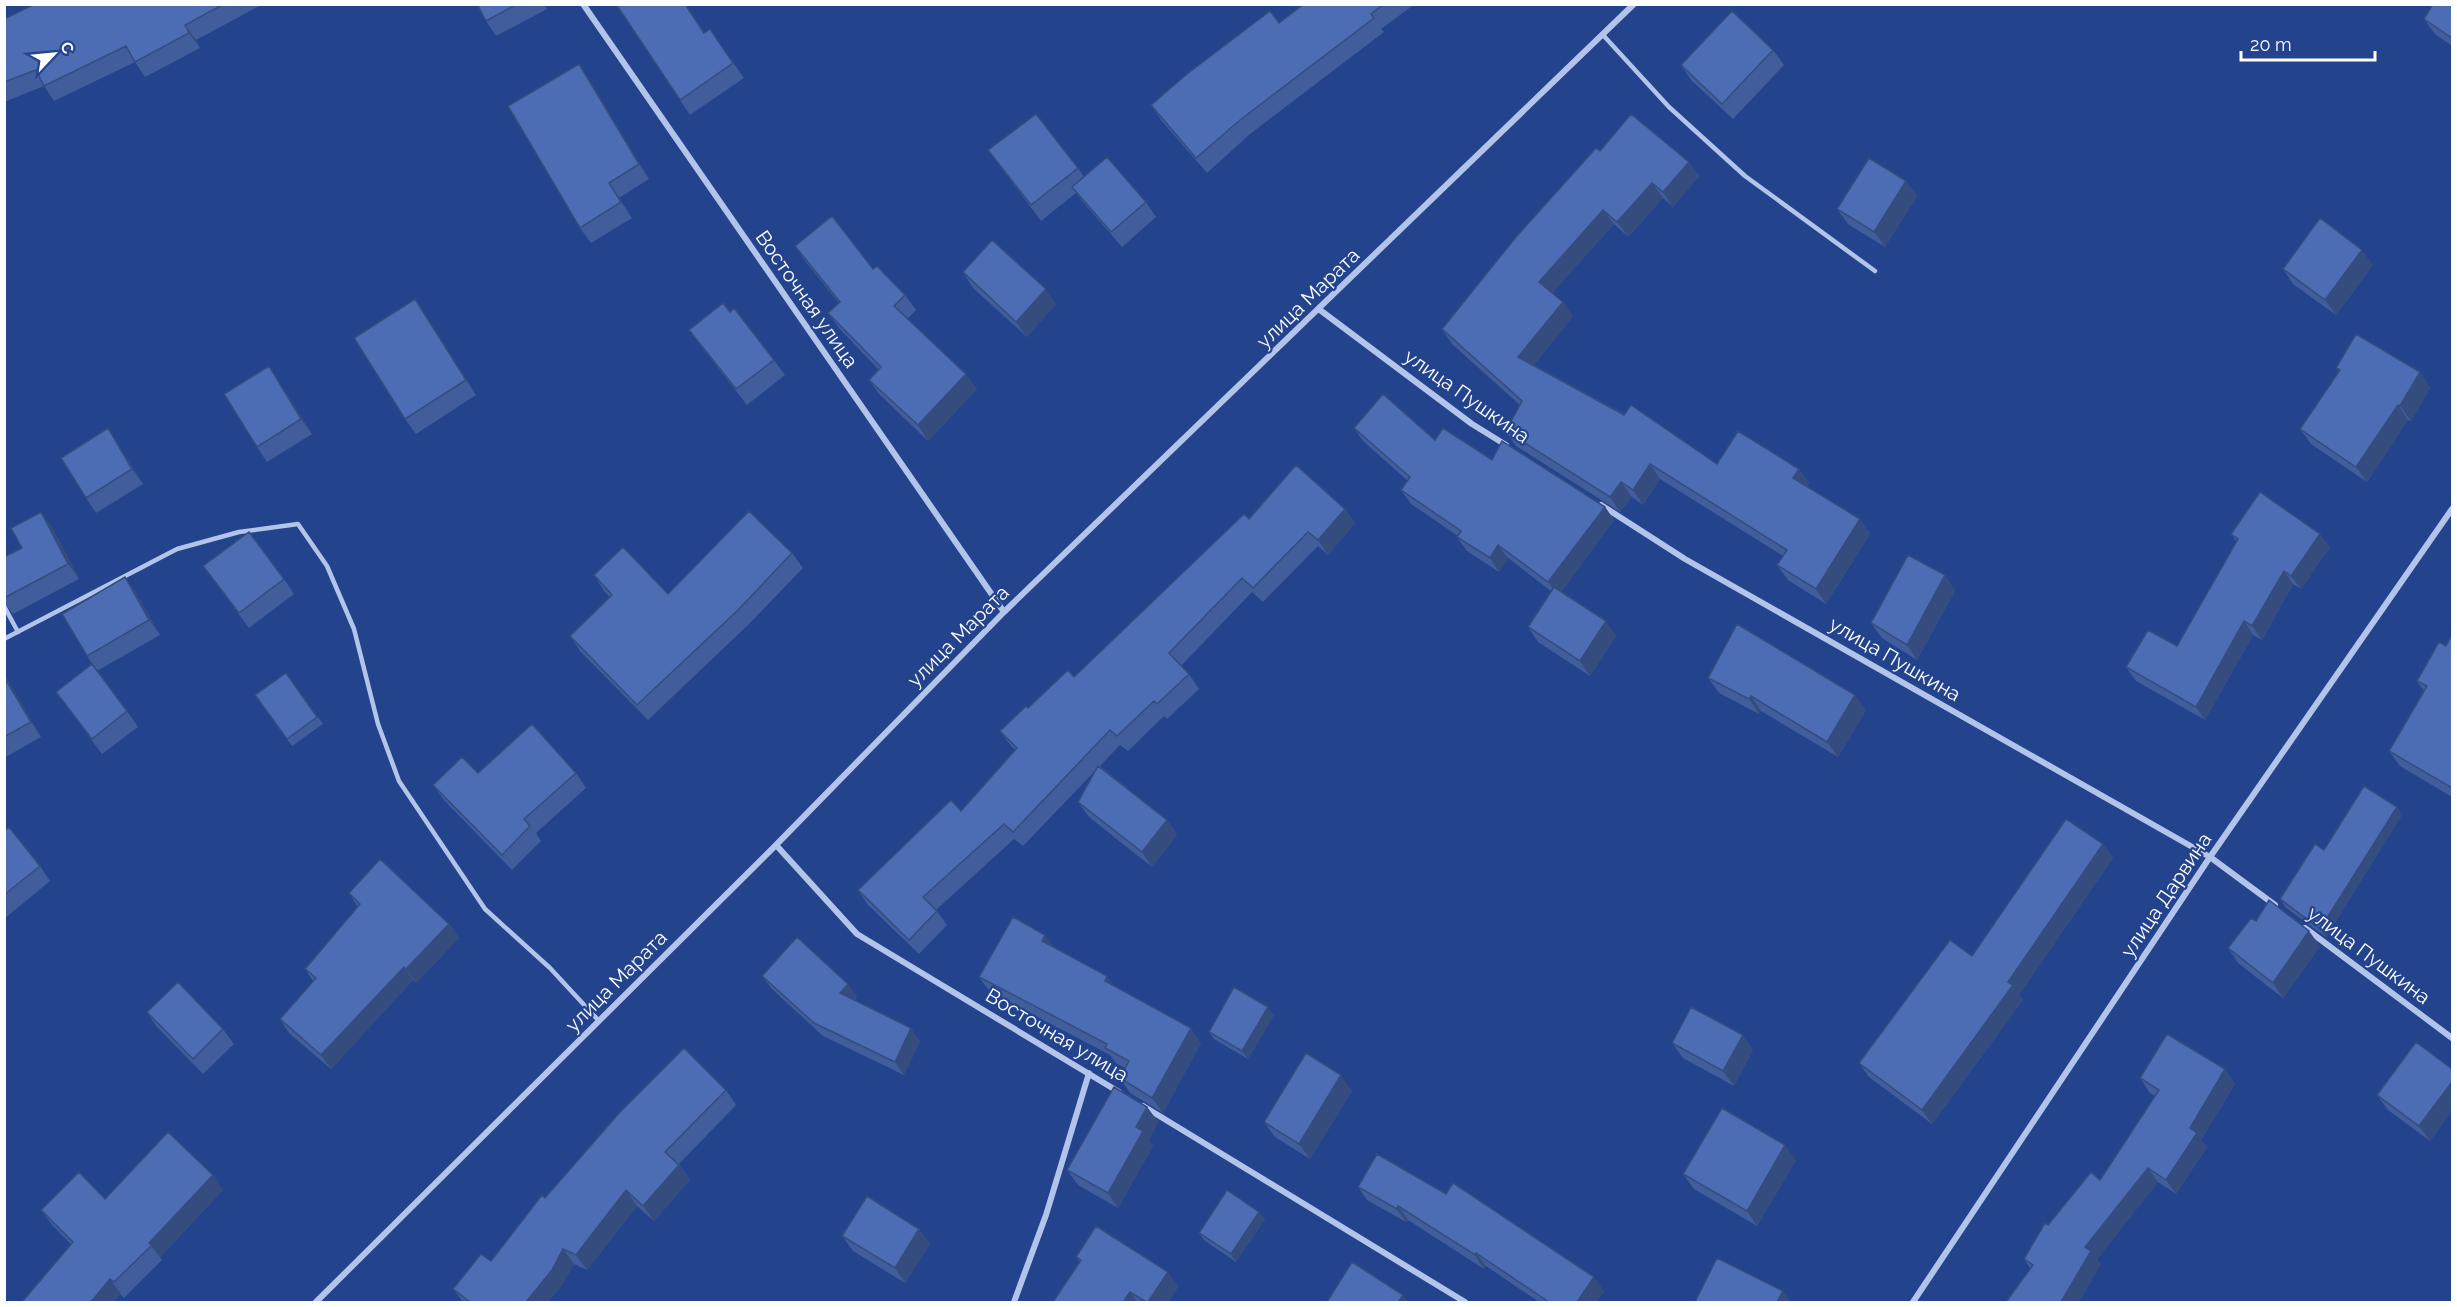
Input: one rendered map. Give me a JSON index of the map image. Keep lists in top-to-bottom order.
{
  "streets": {
    "street": [
      "улица Марата",
      "Восточная улица",
      "улица Пушкина",
      "улица Дарвина"
    ]
  },
  "crossings": [
    ["улица Марата", "Восточная улица"],
    ["улица Марата", "улица Пушкина"],
    ["улица Пушкина", "улица Дарвина"]
  ],
  "scale_bar": "20 m",
  "north": "top right"
}
